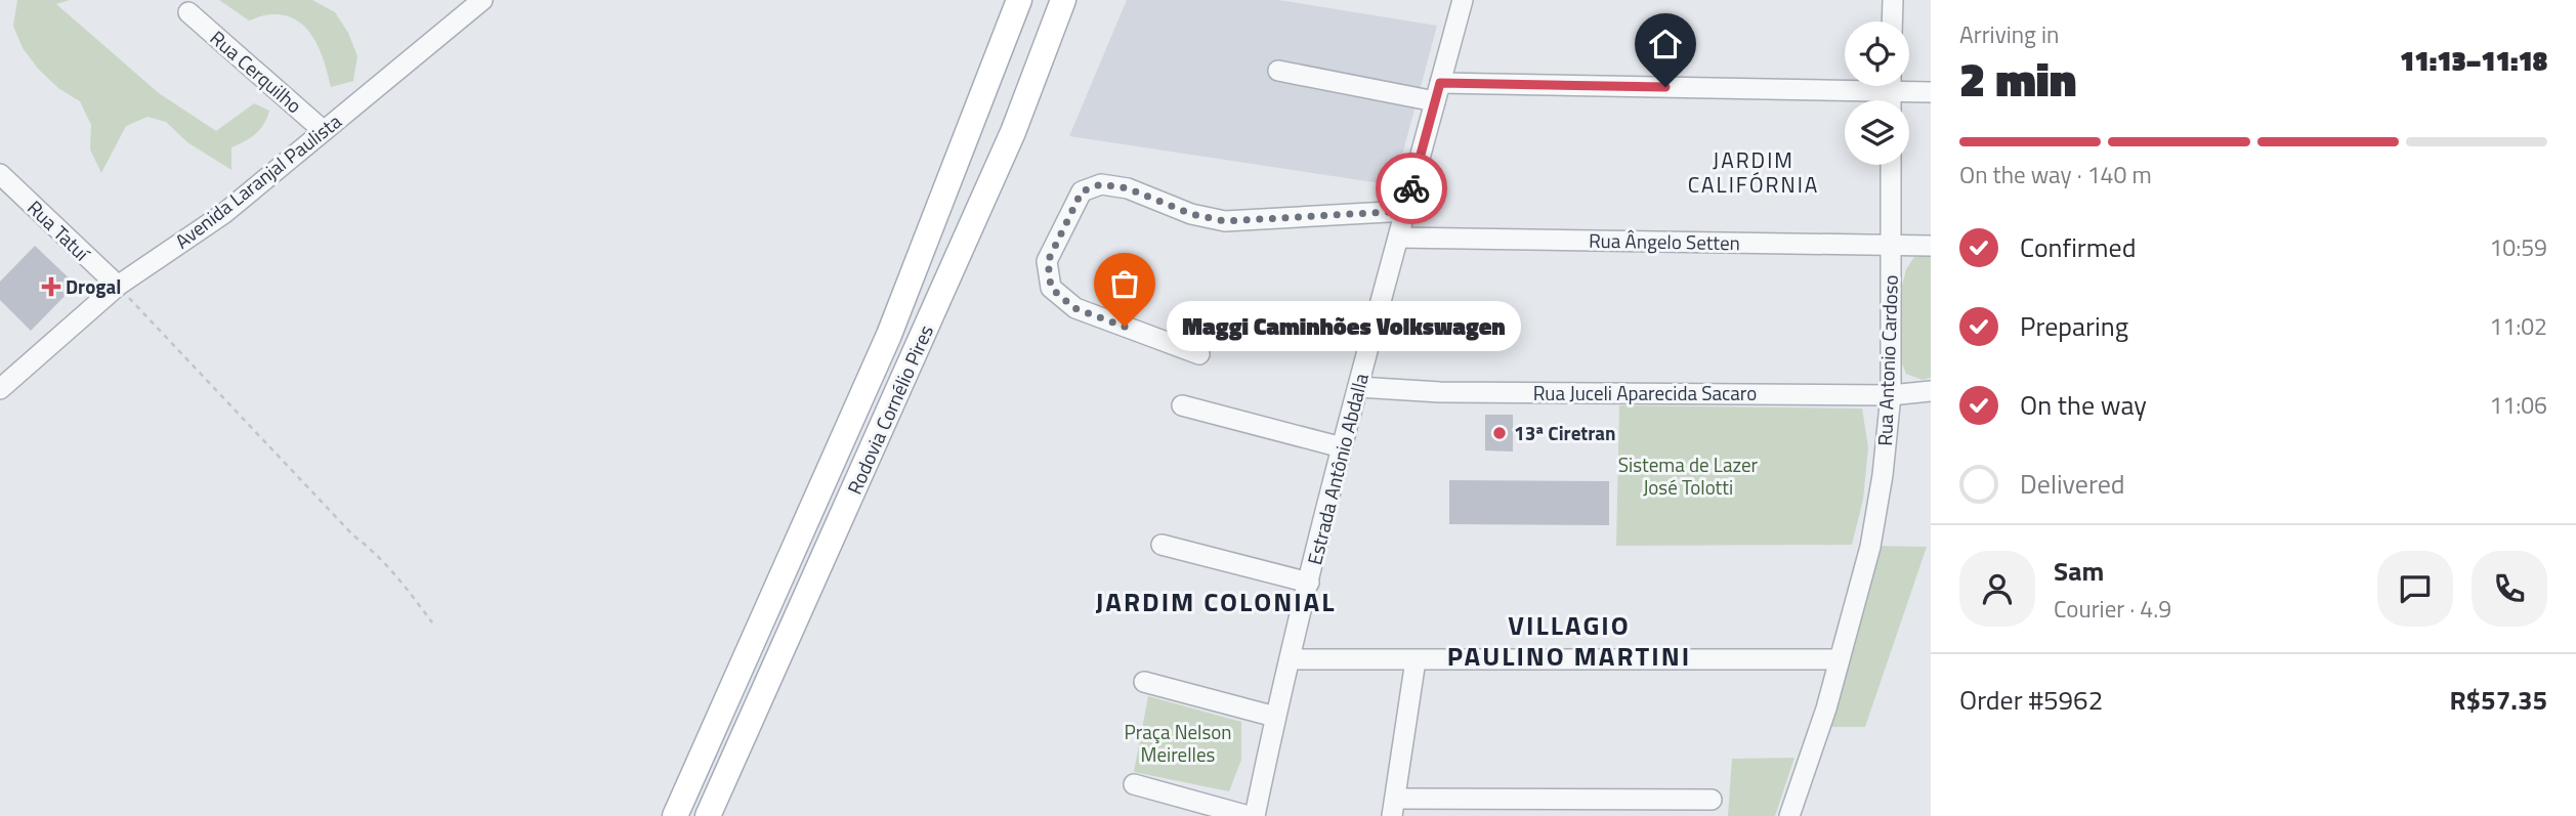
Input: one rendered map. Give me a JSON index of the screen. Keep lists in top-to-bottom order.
{
  "streets": {
    "main road": ["Rodovia Cornélio Pires"],
    "street": [
      "Rua Cerquilho",
      "Avenida Laranjal Paulista",
      "Rua Tatuí",
      "Rua Ângelo Setten",
      "Rua Antonio Cardoso",
      "Rua Juceli Aparecida Sacaro",
      "Estrada Antônio Abdalla"
    ]
  },
  "crossings": [
    ["Rua Cerquilho", "Avenida Laranjal Paulista"],
    ["Avenida Laranjal Paulista", "Rua Tatuí"],
    ["Rua Ângelo Setten", "Rua Antonio Cardoso"],
    ["Rua Ângelo Setten", "Estrada Antônio Abdalla"],
    ["Rua Antonio Cardoso", "Rua Juceli Aparecida Sacaro"],
    ["Rua Juceli Aparecida Sacaro", "Estrada Antônio Abdalla"]
  ],
  "districts": ["JARDIM CALIFÓRNIA", "JARDIM COLONIAL", "VILLAGIO PAULINO MARTINI"],
  "parks": ["Sistema de Lazer José Tolotti", "Praça Nelson Meirelles"],
  "places": {
    "health": ["Drogal"],
    "other": ["Maggi Caminhões Volkswagen", "13ª Ciretran"]
  },
  "page": {
    "heading": ["2 min", "Arriving in", "11:13–11:18"],
    "panel": [
      "Sam",
      "Courier · 4.9",
      "Order #5962",
      "R$57.35"
    ],
    "bar": "On the way · 140 m",
    "list": [
      ["Confirmed", "10:59"],
      ["Preparing", "11:02"],
      ["On the way", "11:06"],
      "Delivered"
    ],
    "bubble": "Maggi Caminhões Volkswagen"
  }
}
